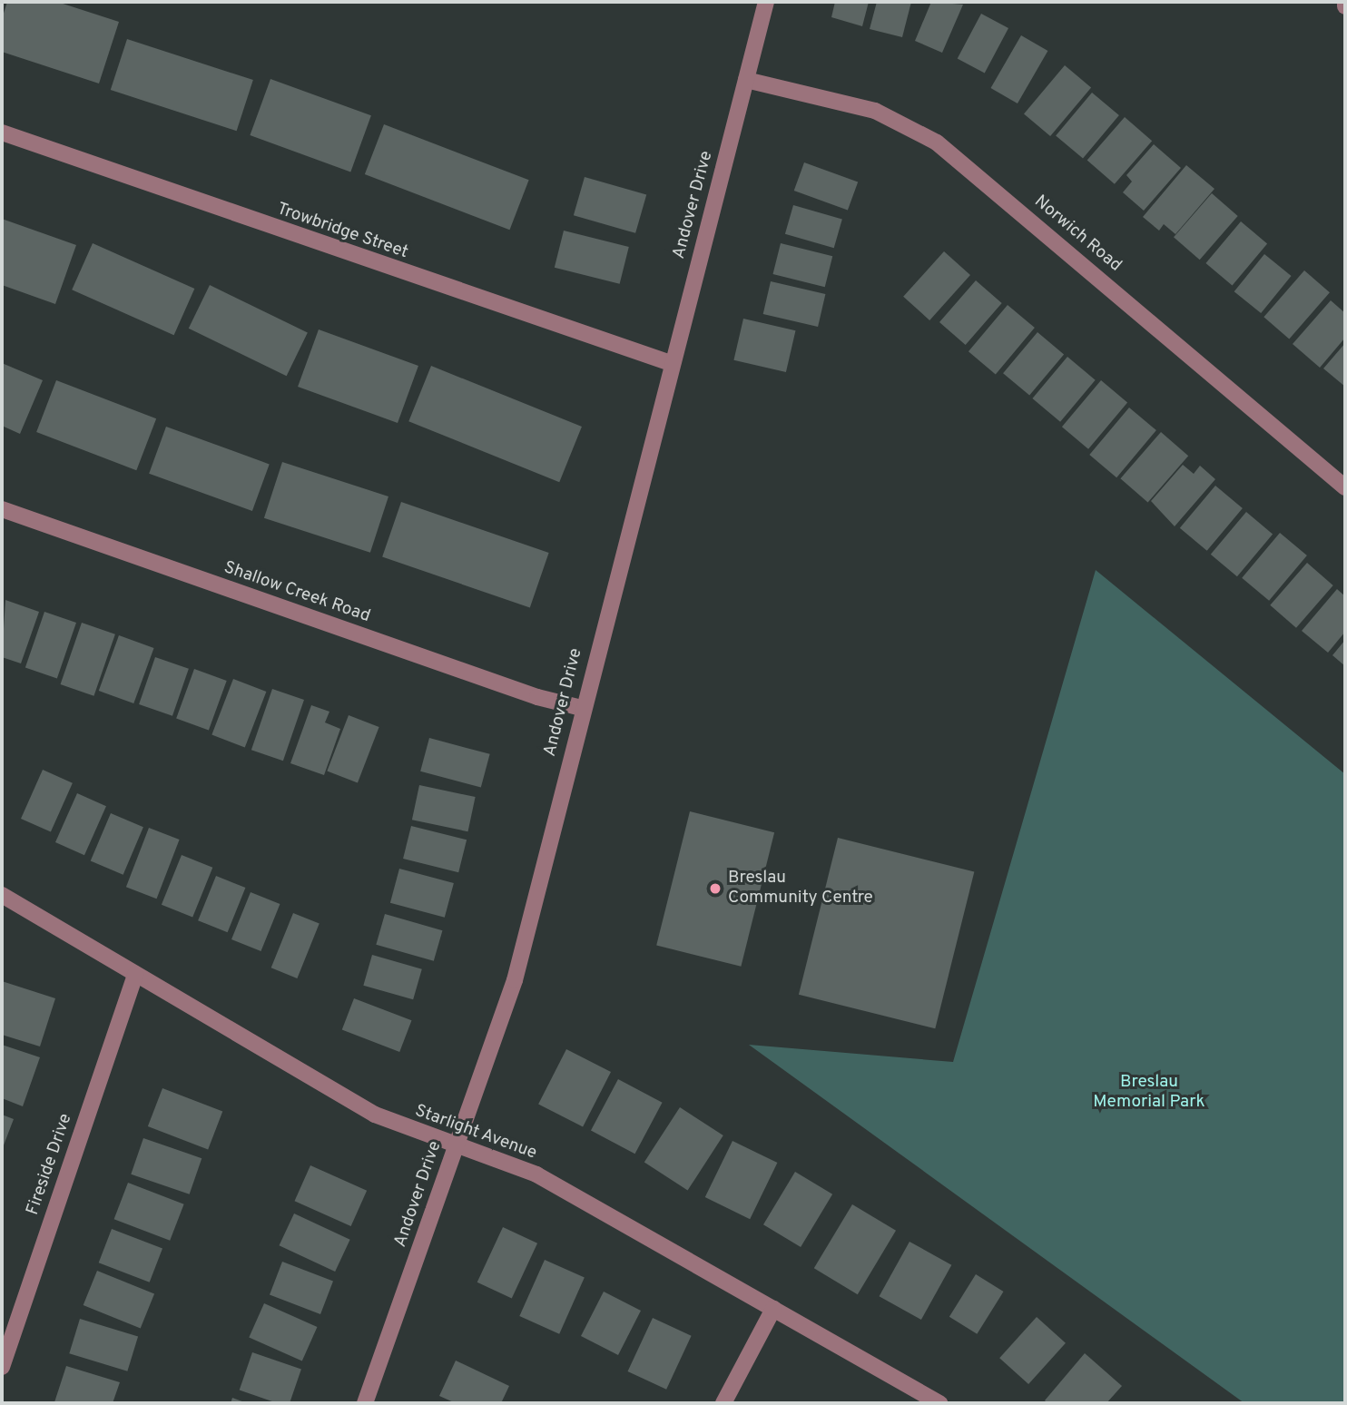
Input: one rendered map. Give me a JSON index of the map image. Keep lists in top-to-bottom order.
{
  "streets": {
    "street": [
      "Andover Drive",
      "Trowbridge Street",
      "Norwich Road",
      "Shallow Creek Road",
      "Starlight Avenue",
      "Fireside Drive"
    ]
  },
  "crossings": [
    ["Andover Drive", "Trowbridge Street"],
    ["Andover Drive", "Norwich Road"],
    ["Andover Drive", "Shallow Creek Road"],
    ["Andover Drive", "Starlight Avenue"],
    ["Starlight Avenue", "Fireside Drive"]
  ],
  "parks": ["Breslau Memorial Park"],
  "places": ["Breslau Community Centre"]
}
